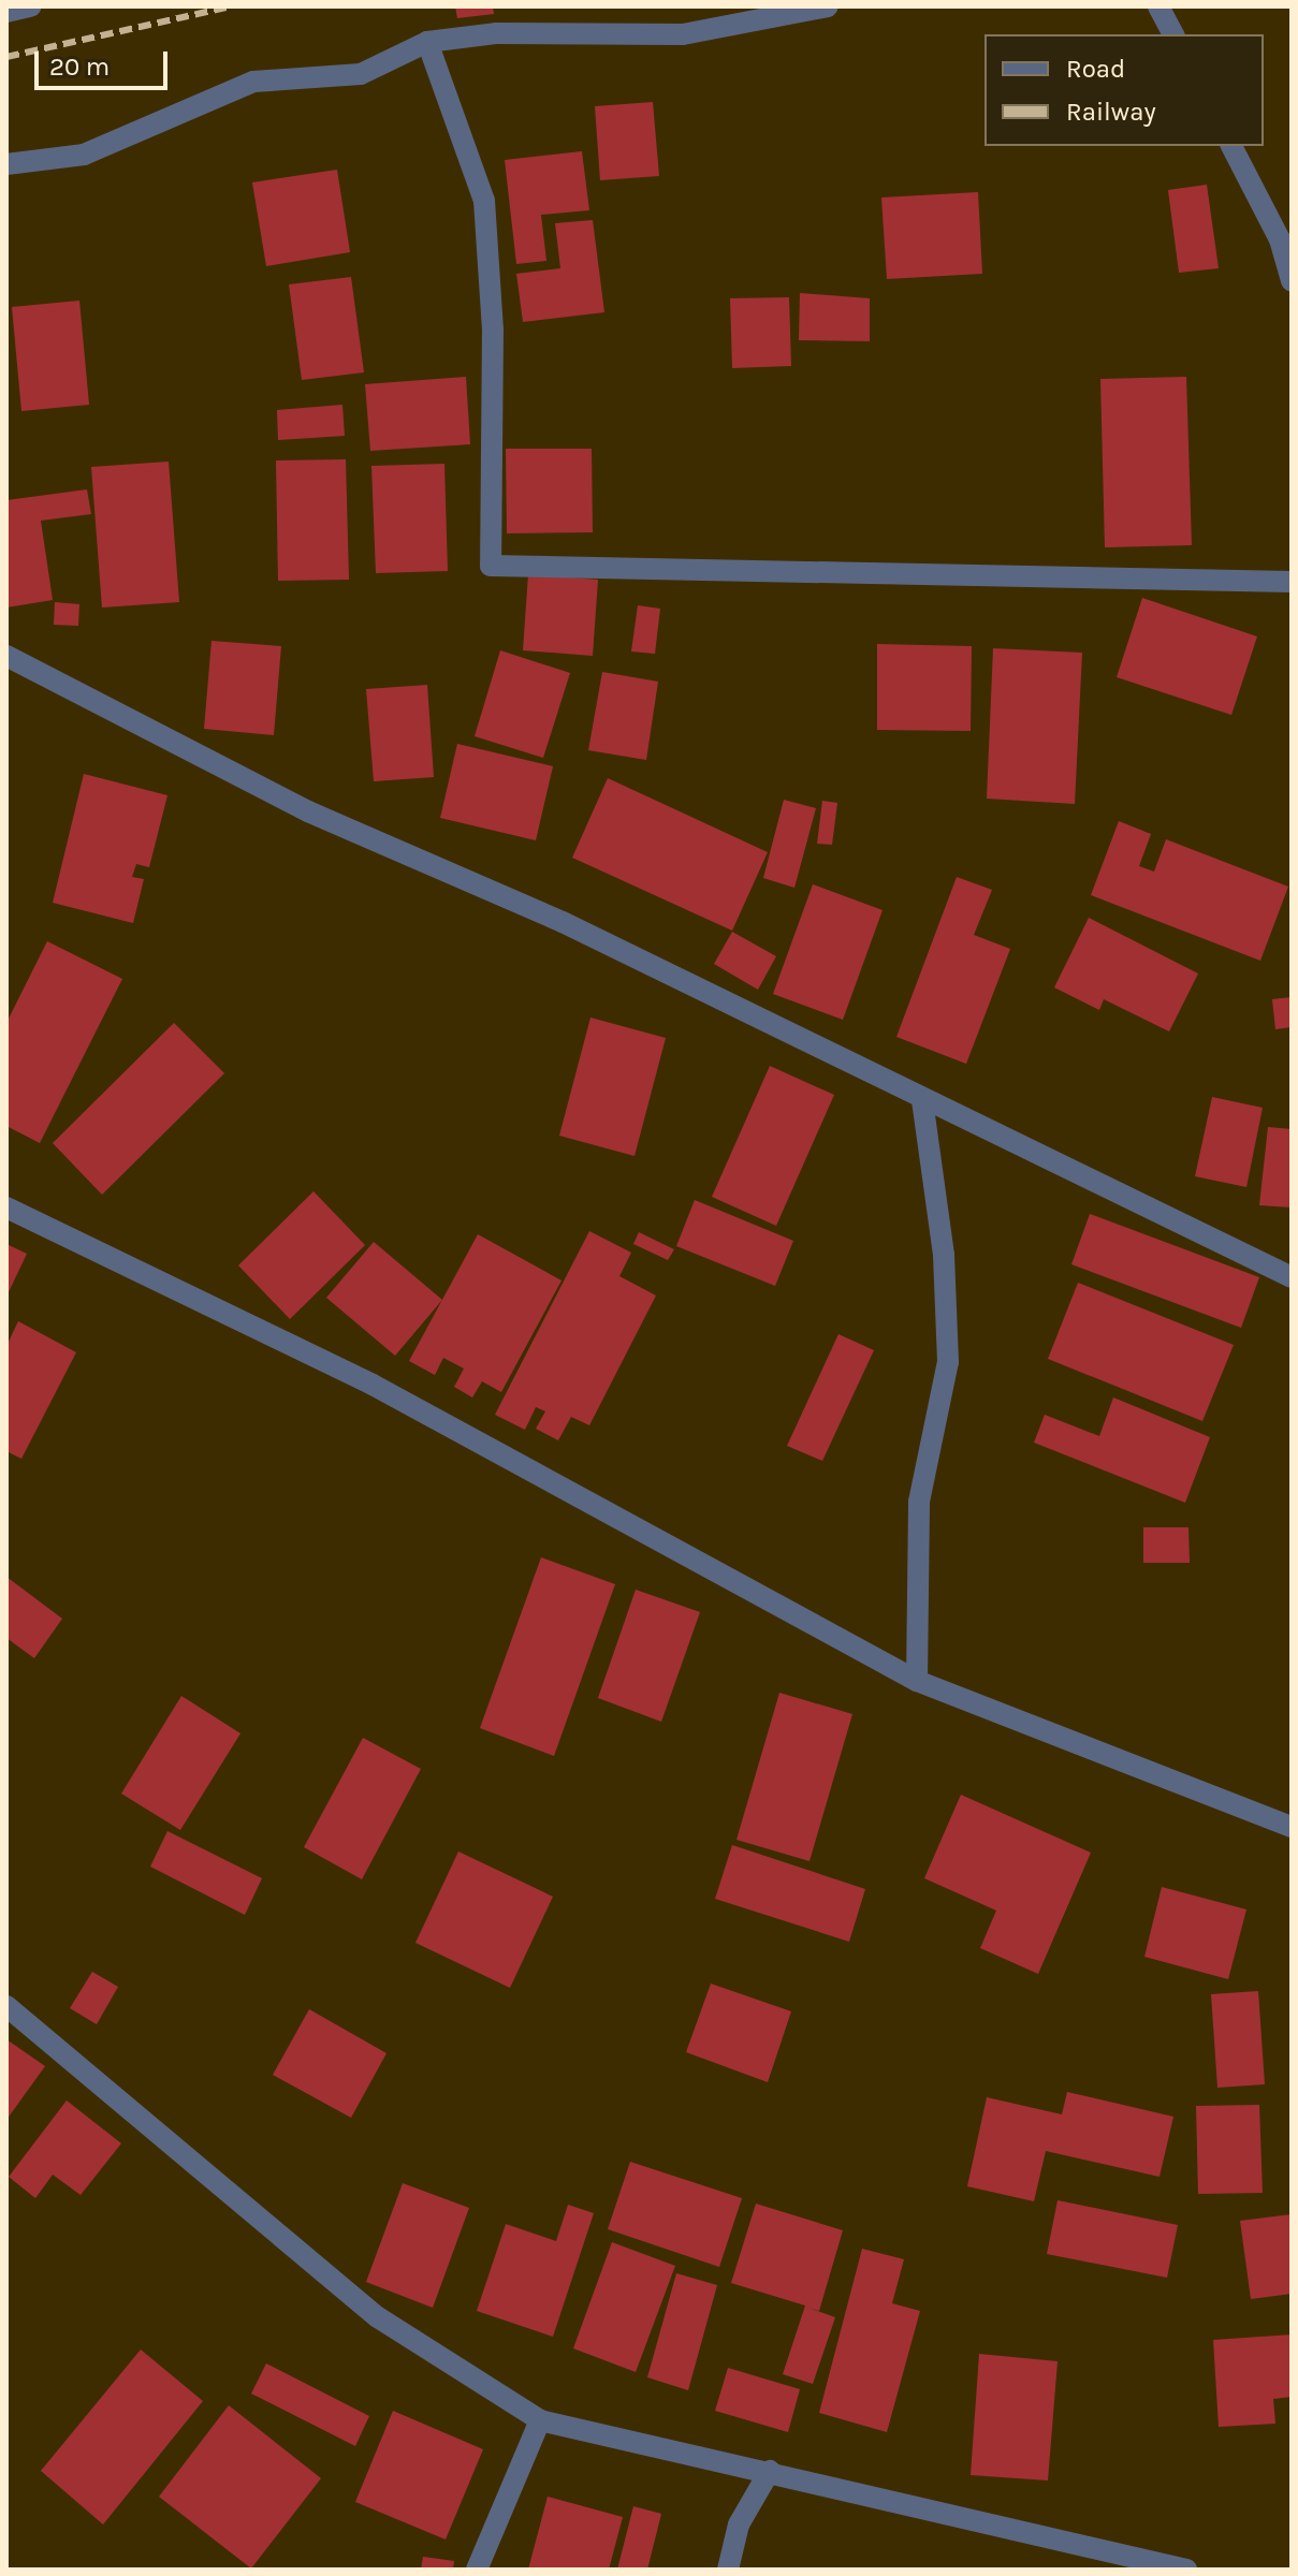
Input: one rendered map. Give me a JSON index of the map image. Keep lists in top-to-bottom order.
{
  "legend": ["Road", "Railway"],
  "scale_bar": "20 m"
}
